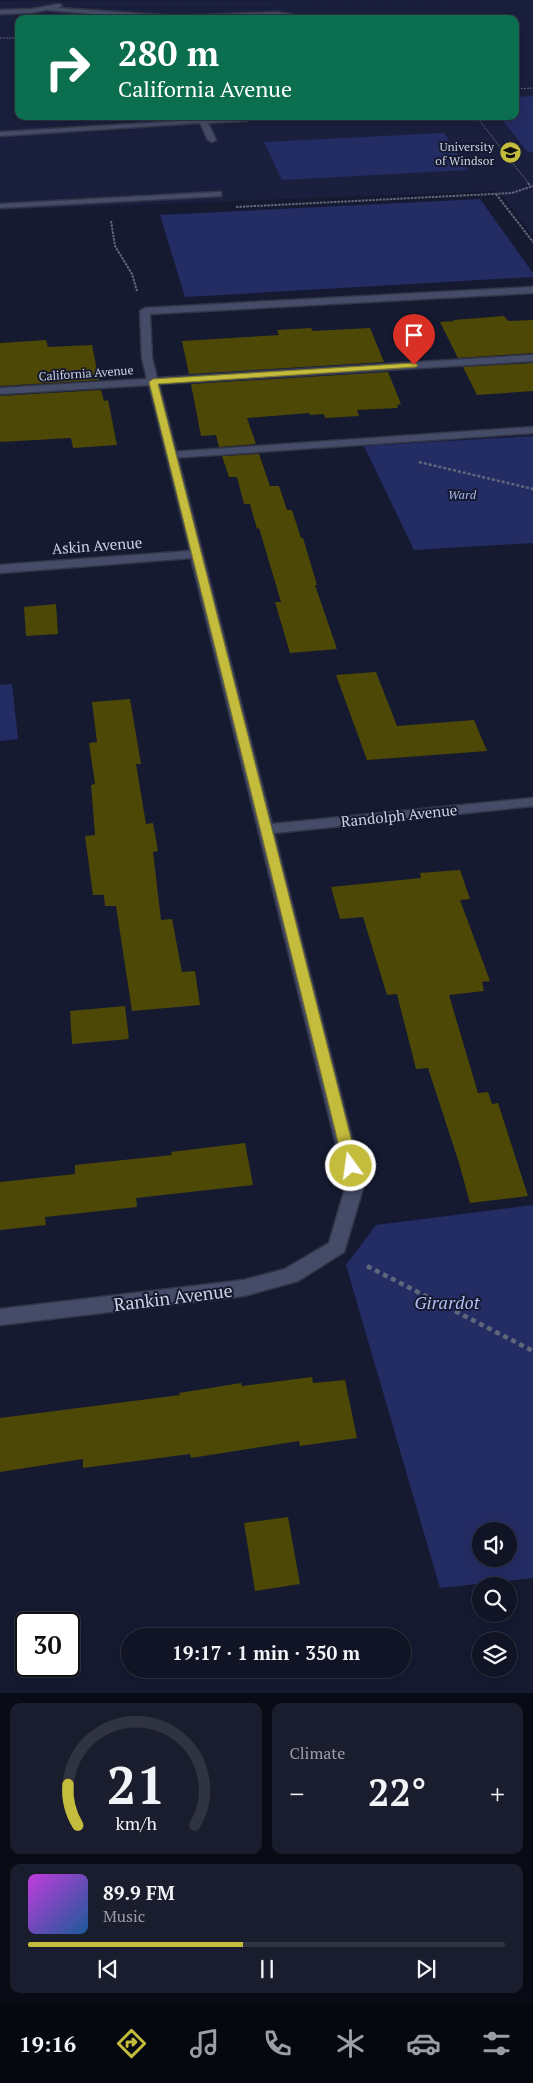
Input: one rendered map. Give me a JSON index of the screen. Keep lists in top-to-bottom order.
{
  "streets": {
    "street": [
      "California Avenue",
      "Askin Avenue",
      "Randolph Avenue",
      "Rankin Avenue"
    ]
  },
  "crossings": [
    ["Randolph Avenue", "Rankin Avenue"]
  ],
  "parks": ["Ward", "Girardot"],
  "places": {
    "school or university": ["University of Windsor"]
  },
  "page": {
    "turn": ["280 m", "California Avenue"],
    "limit": "30",
    "trip": "19:17 · 1 min · 350 m",
    "tile": "Climate",
    "heat": ["−", "22°", "+"],
    "song": ["89.9 FM", "Music"],
    "tabs": "19:16",
    "gauge": ["21", "km/h"]
  }
}
